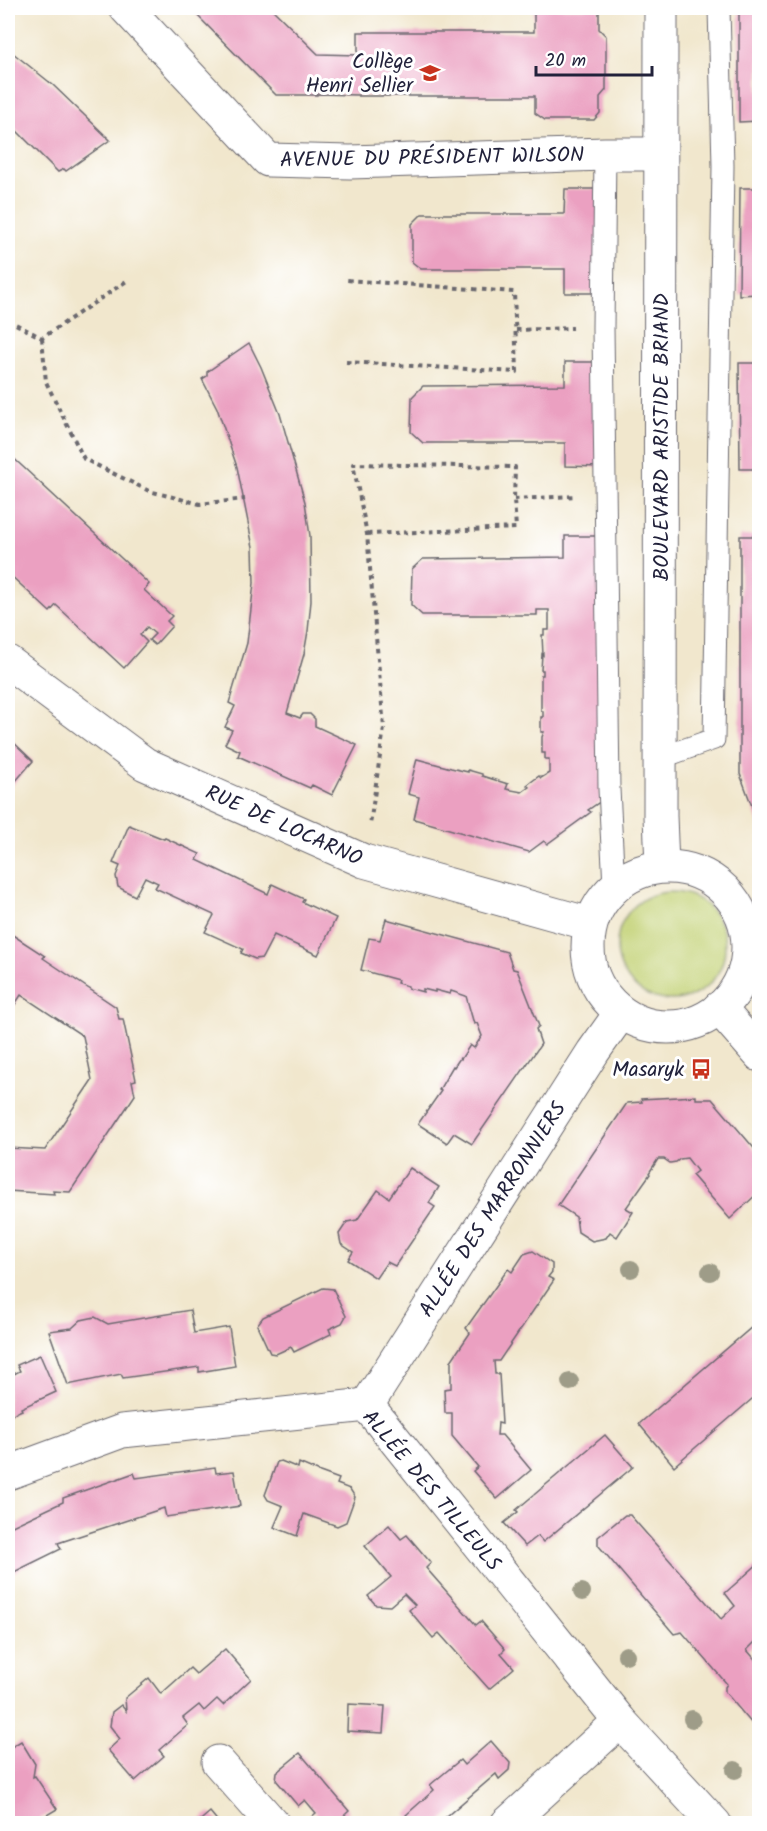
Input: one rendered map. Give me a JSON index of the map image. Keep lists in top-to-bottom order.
{
  "streets": {
    "street": [
      "AVENUE DU PRÉSIDENT WILSON",
      "BOULEVARD ARISTIDE BRIAND",
      "RUE DE LOCARNO",
      "ALLÉE DES MARRONNIERS",
      "ALLÉE DES TILLEULS"
    ]
  },
  "crossings": [
    ["AVENUE DU PRÉSIDENT WILSON", "BOULEVARD ARISTIDE BRIAND"],
    ["BOULEVARD ARISTIDE BRIAND", "RUE DE LOCARNO"],
    ["BOULEVARD ARISTIDE BRIAND", "ALLÉE DES MARRONNIERS"],
    ["RUE DE LOCARNO", "ALLÉE DES MARRONNIERS"],
    ["ALLÉE DES MARRONNIERS", "ALLÉE DES TILLEULS"]
  ],
  "places": {
    "school or university": ["Collège Henri Sellier"],
    "bus stop": ["Masaryk"]
  },
  "scale_bar": "20 m"
}
